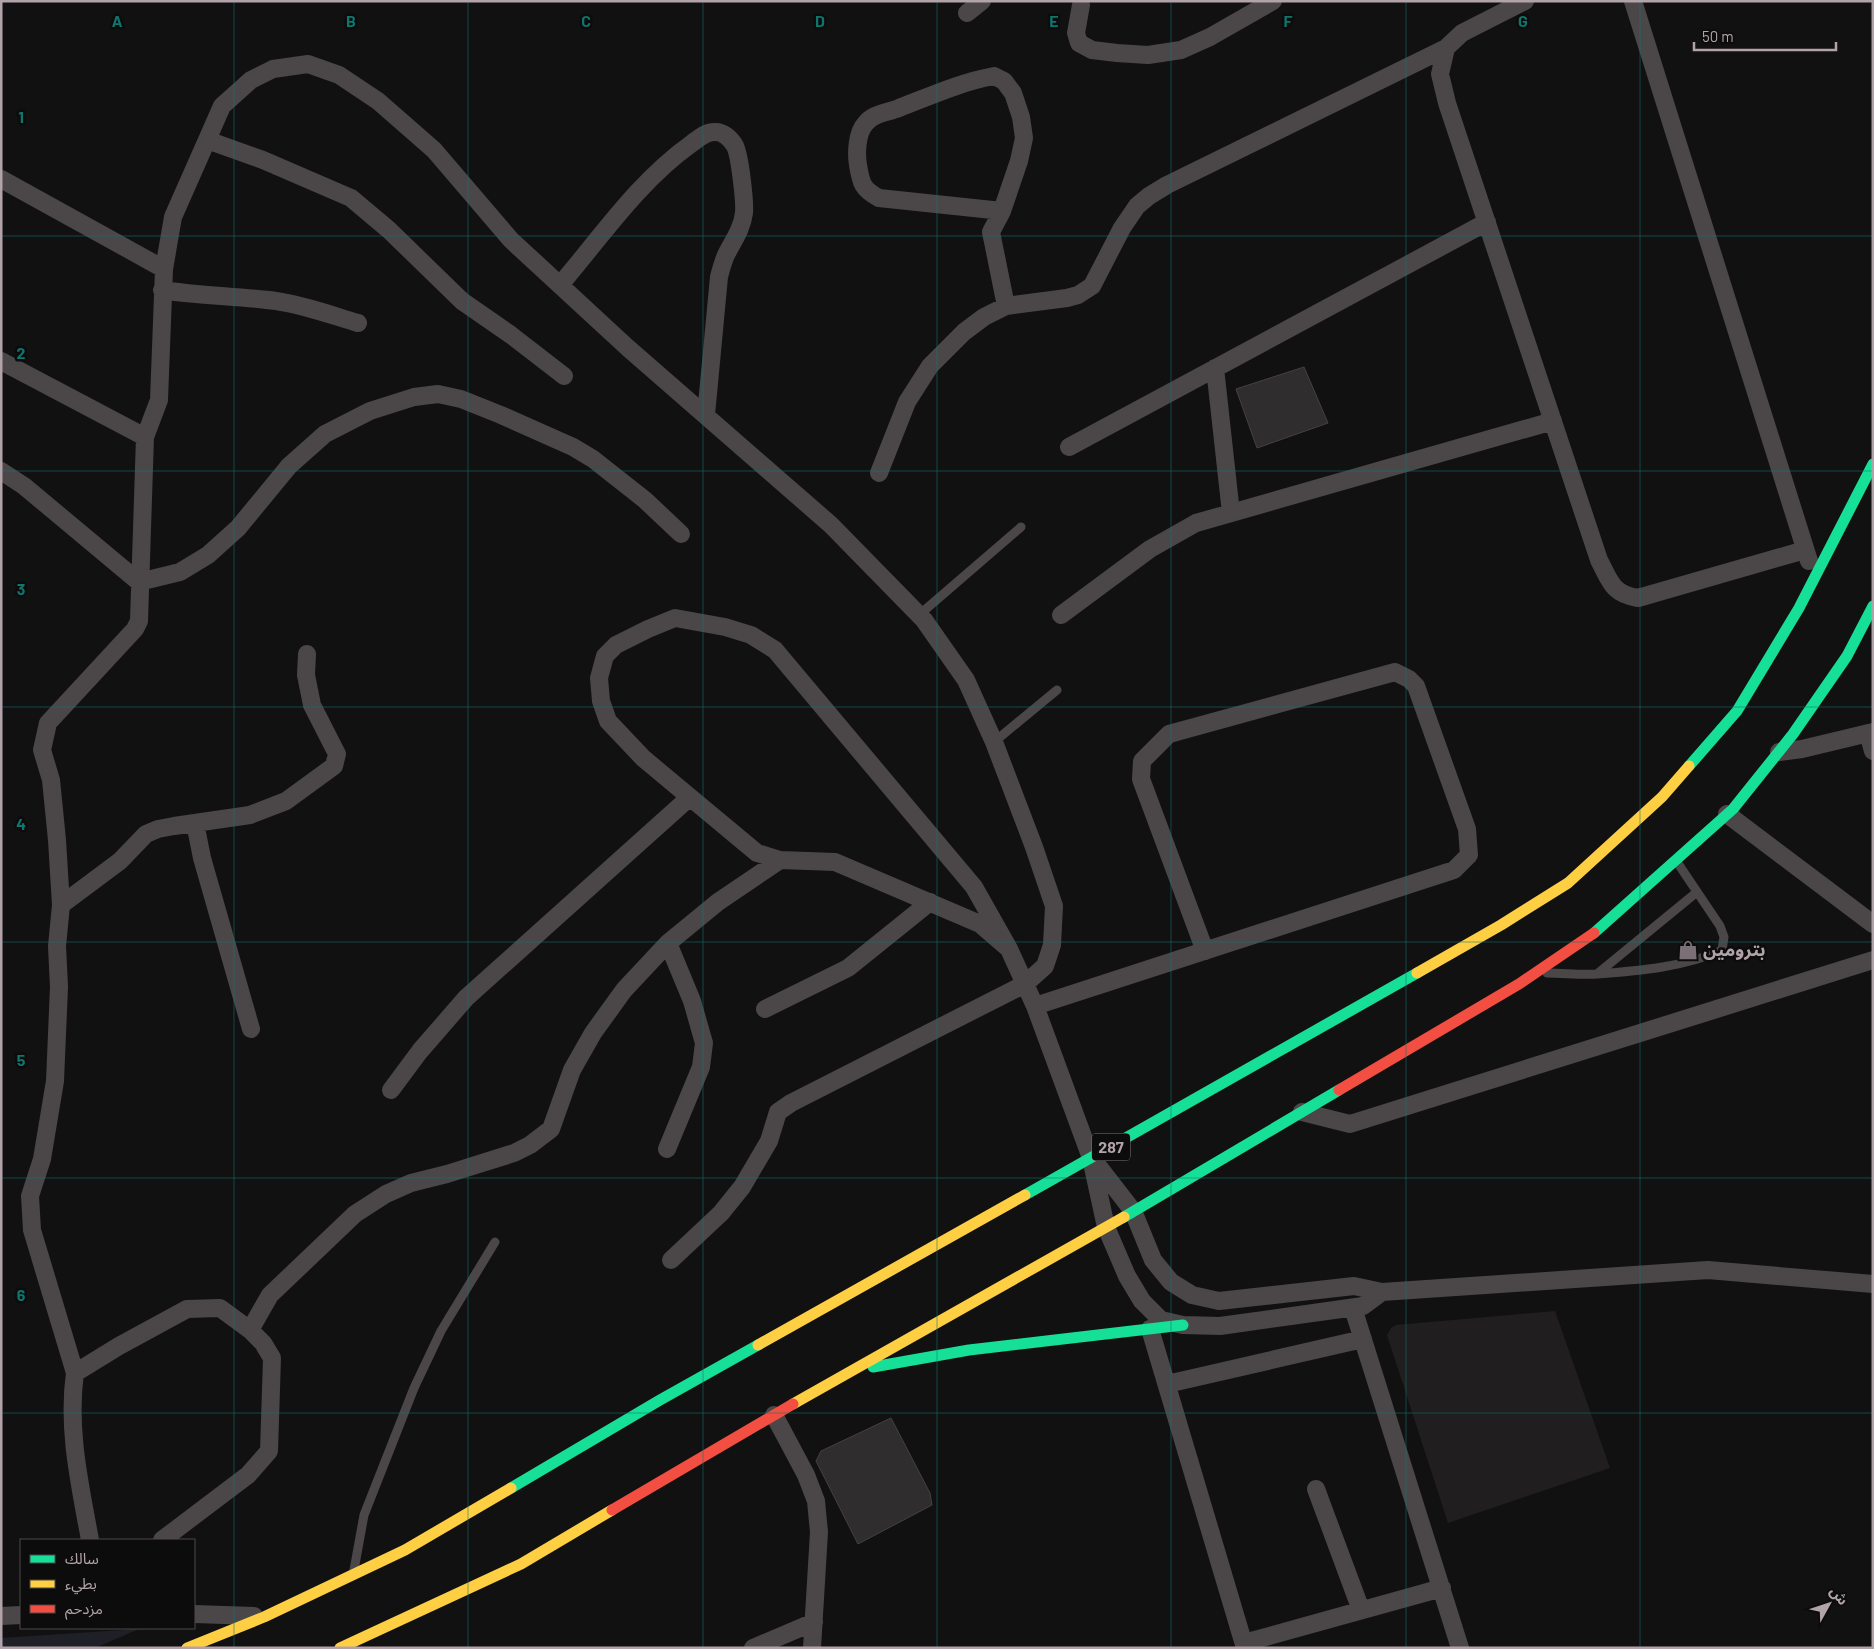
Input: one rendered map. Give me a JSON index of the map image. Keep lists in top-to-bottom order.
{
  "streets": {
    "main road": ["287"]
  },
  "places": {
    "shop": ["بترومين"]
  },
  "legend": ["سالك", "بطيء", "مزدحم"],
  "scale_bar": "50 m",
  "north": "top right",
  "grid": {
    "columns": [
      "A",
      "B",
      "C",
      "D",
      "E",
      "F",
      "G"
    ],
    "rows": [
      "1",
      "2",
      "3",
      "4",
      "5",
      "6"
    ]
  }
}
